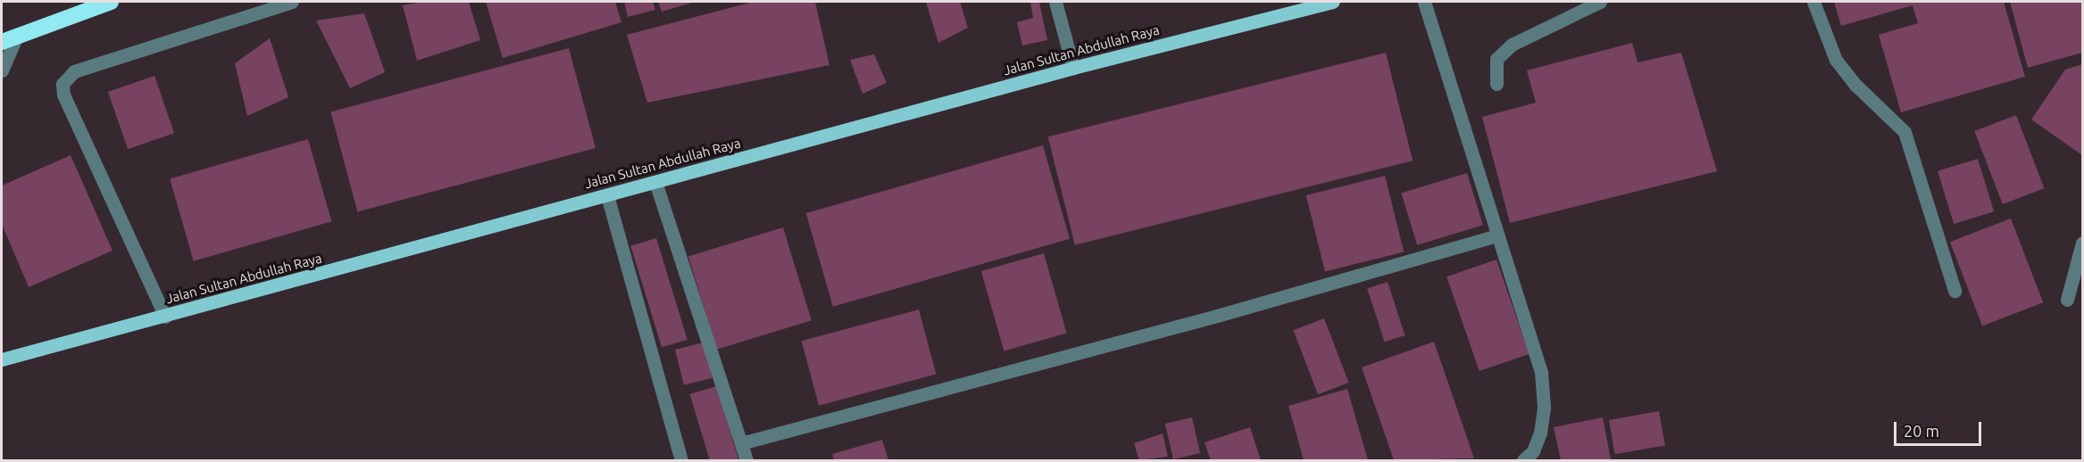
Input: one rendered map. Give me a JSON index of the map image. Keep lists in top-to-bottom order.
{
  "streets": {
    "main road": ["Jalan Sultan Abdullah Raya"]
  },
  "scale_bar": "20 m"
}
